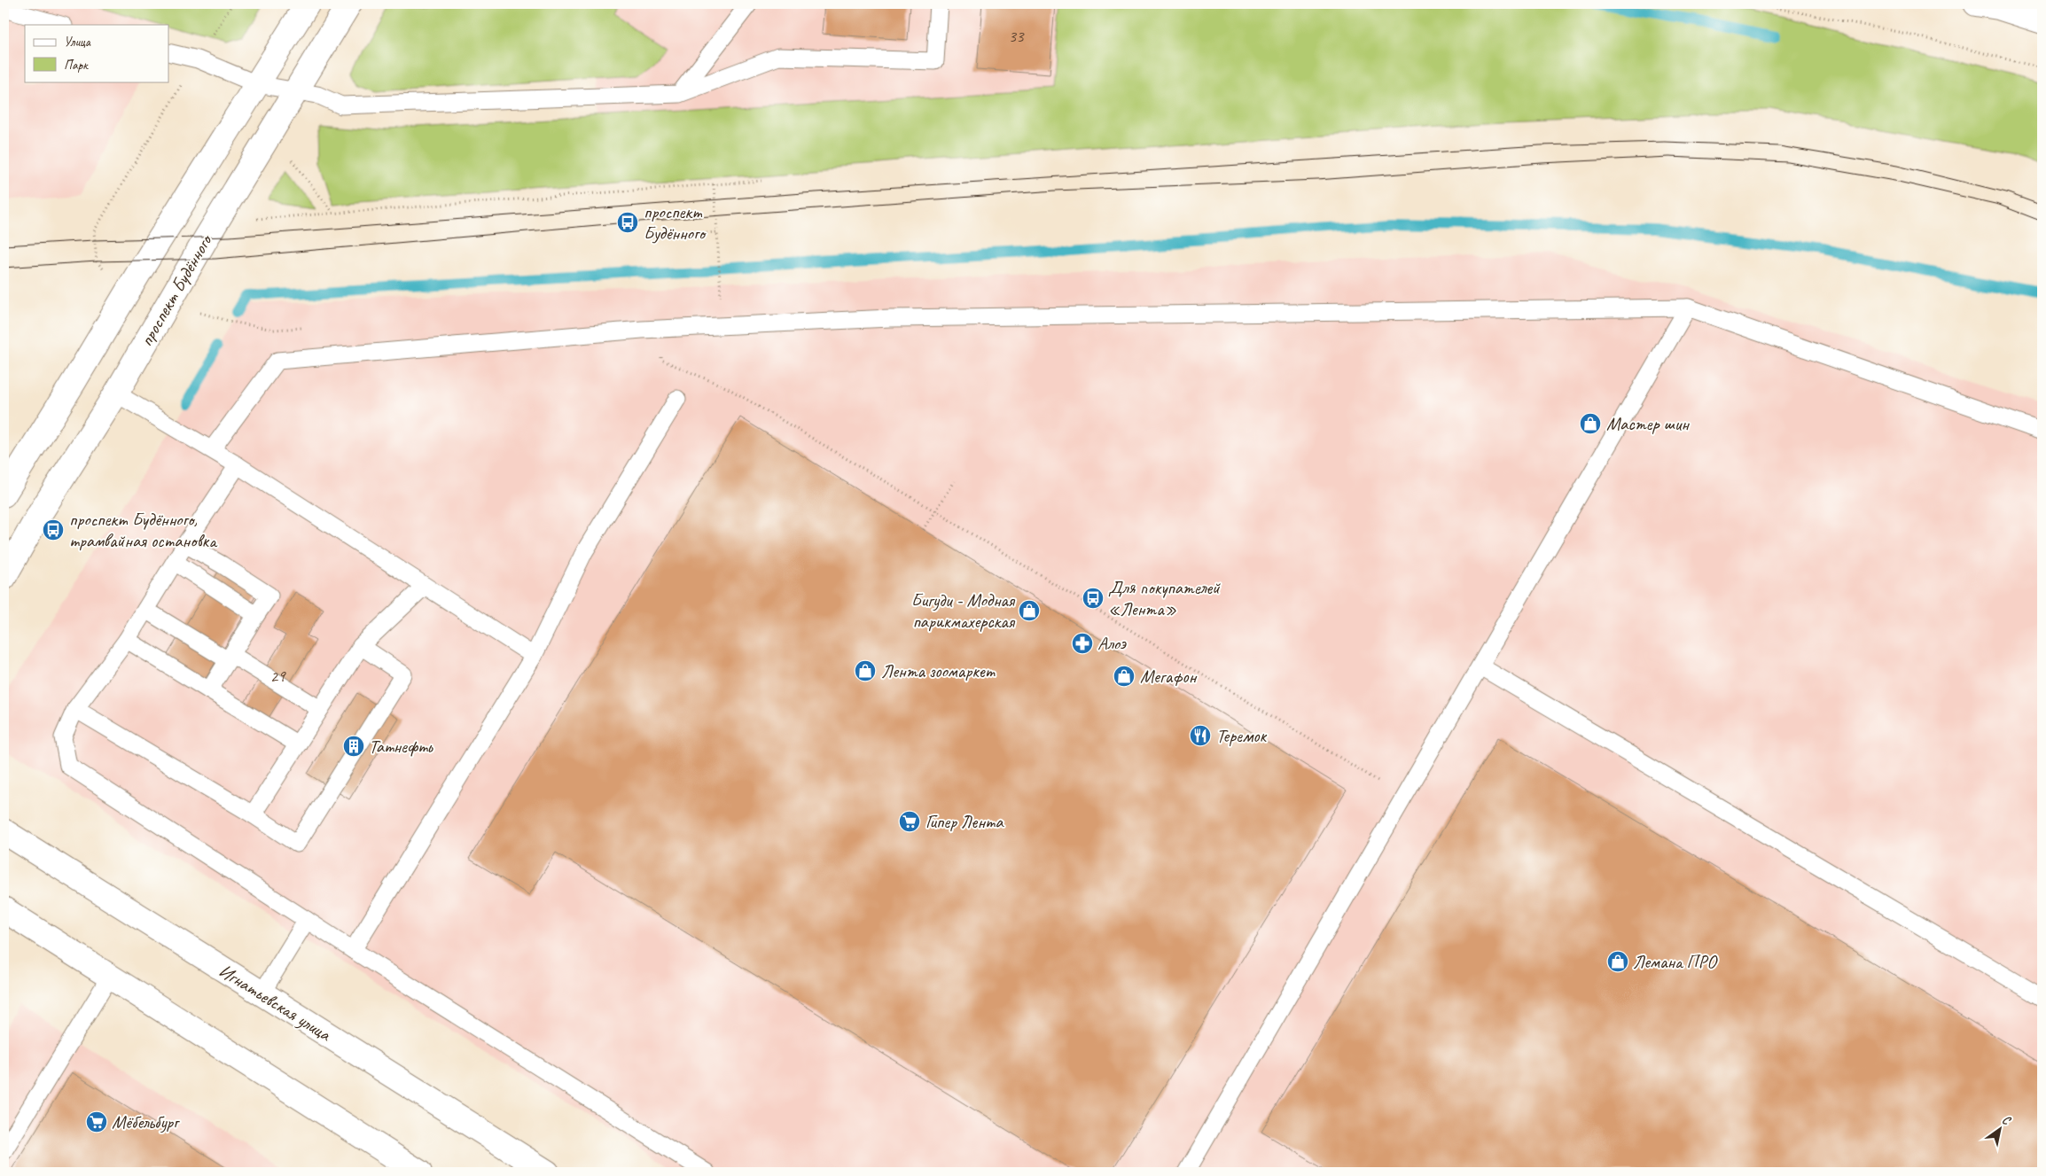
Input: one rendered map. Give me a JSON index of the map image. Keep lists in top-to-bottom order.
{
  "streets": {
    "main road": ["проспект Будённого", "Игнатьевская улица"]
  },
  "places": {
    "bus stop": ["проспект Будённого", "проспект Будённого, трамвайная остановка", "Для покупателей «Лента»"],
    "shop": [
      "Мастер шин",
      "Бигуди - Модная парикмахерская",
      "Лента зоомаркет",
      "Мегафон",
      "Лемана ПРО"
    ],
    "pharmacy": ["Алоэ"],
    "restaurant": ["Теремок"],
    "building": ["Татнефть"],
    "supermarket": ["Гипер Лента", "Мёбельбург"]
  },
  "house_numbers": ["33", "29"],
  "legend": ["Улица", "Парк"],
  "north": "top right"
}
